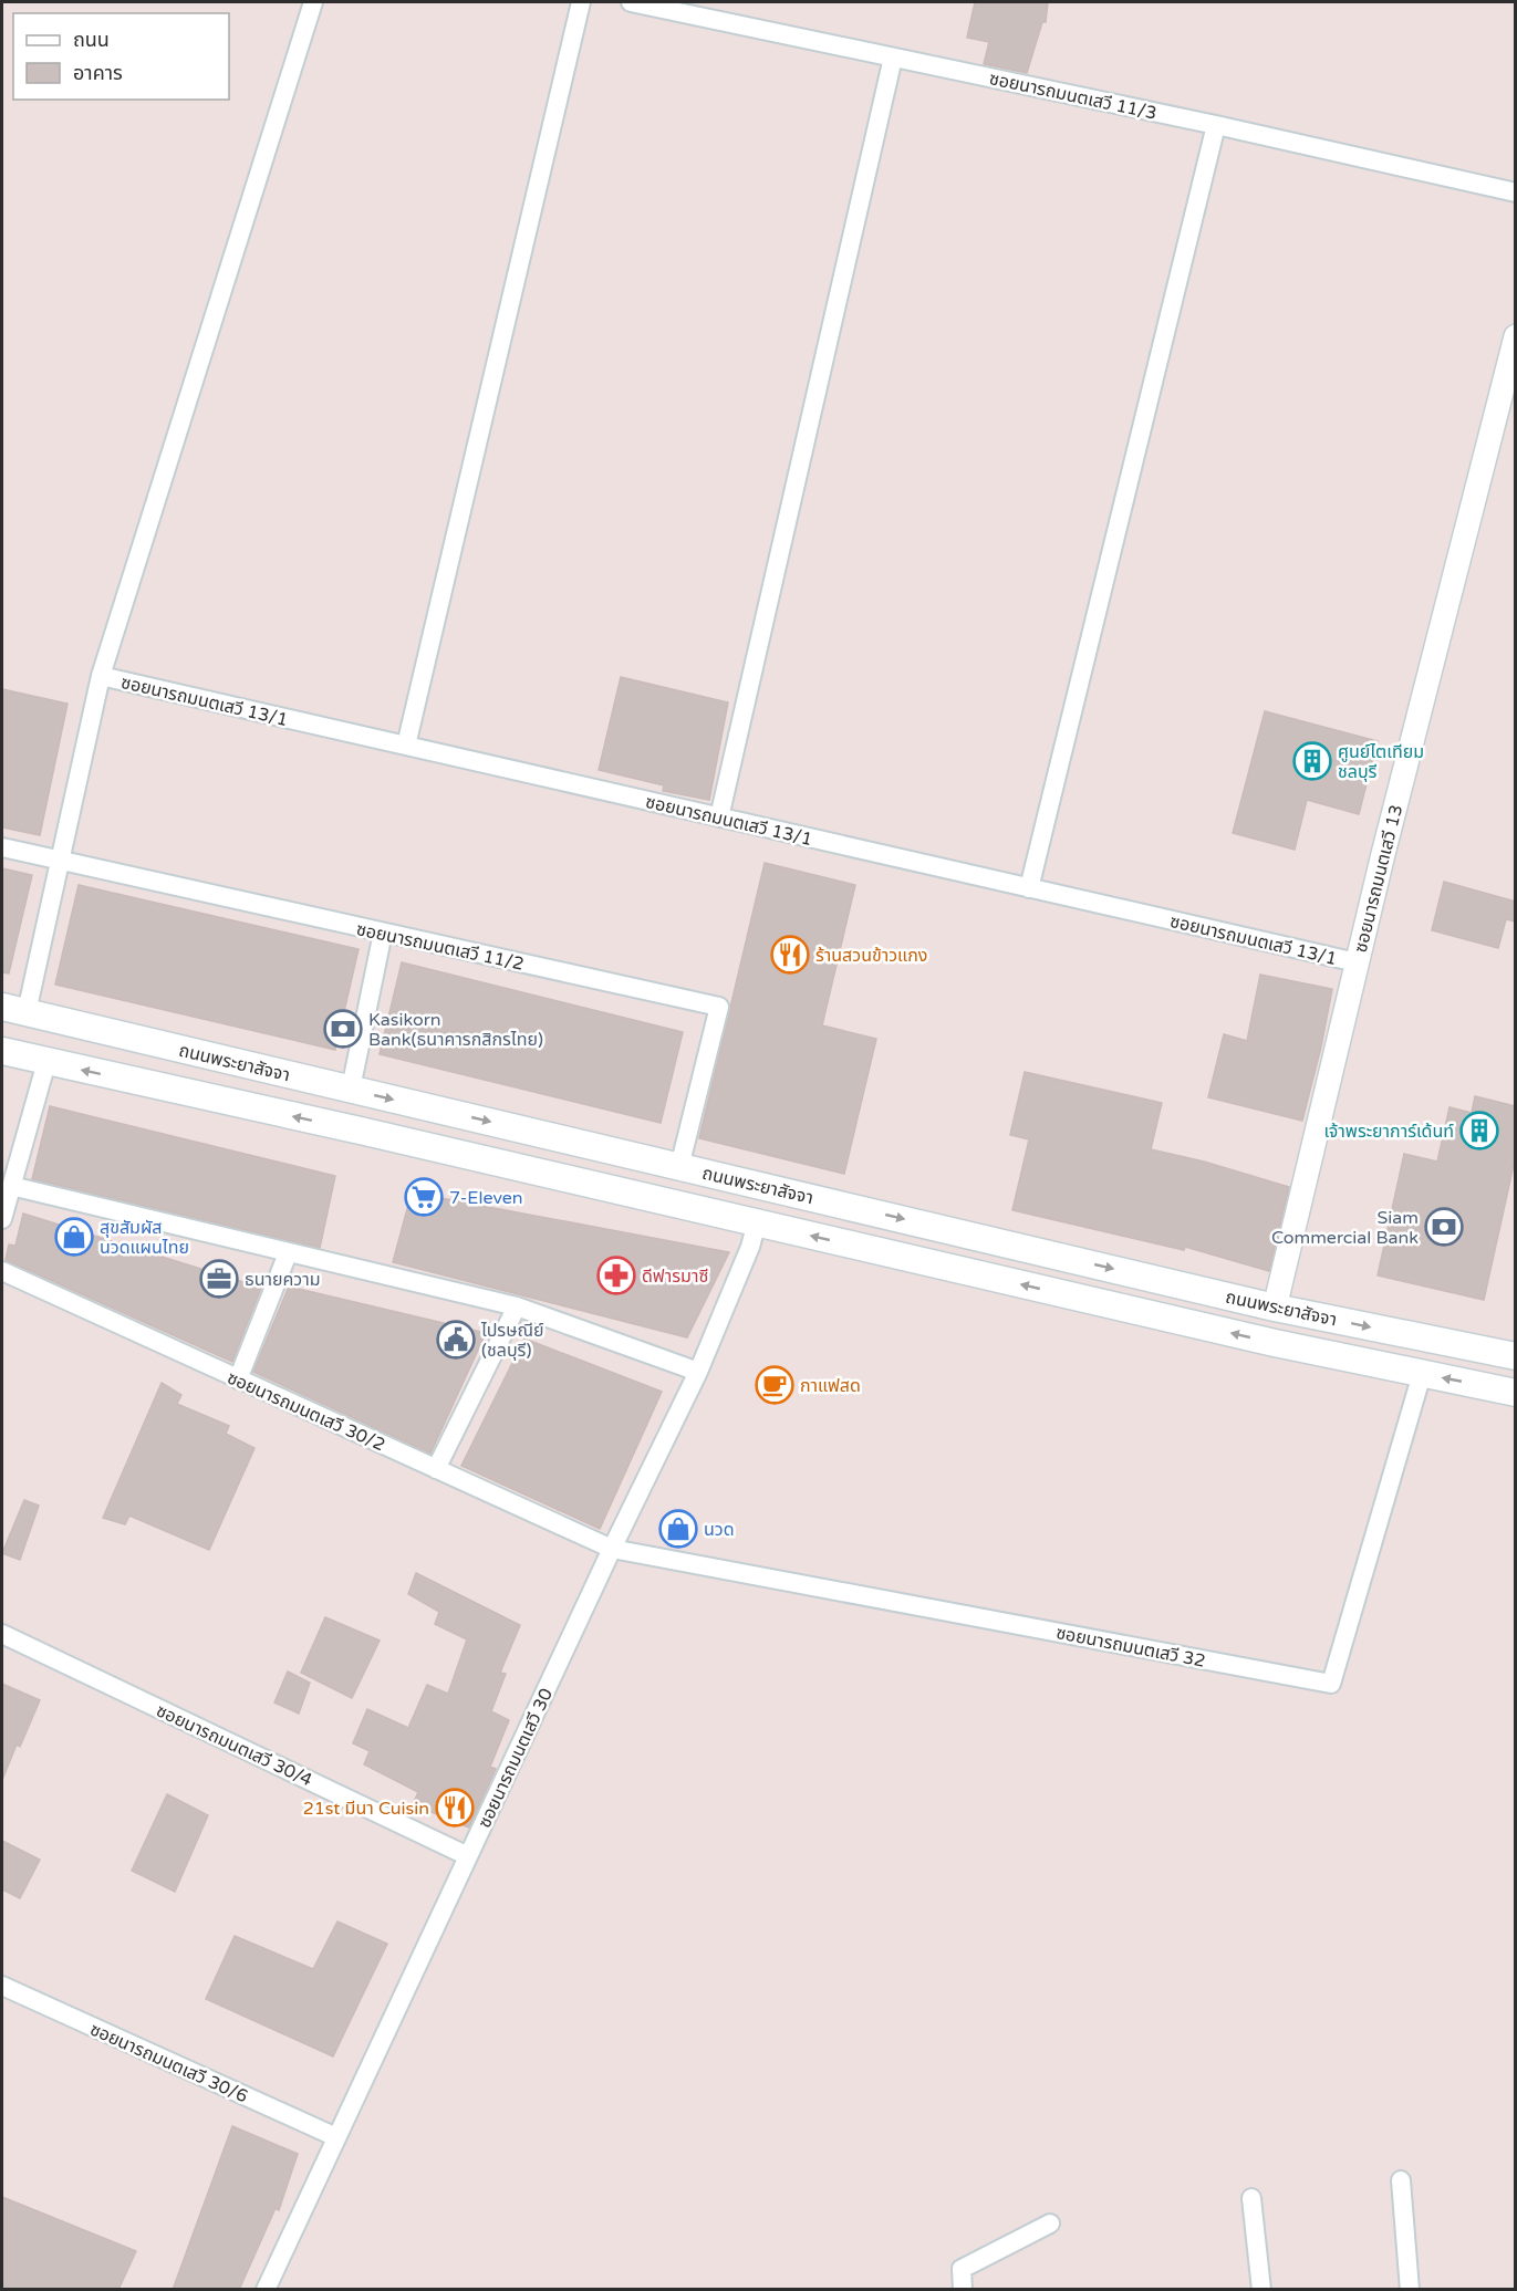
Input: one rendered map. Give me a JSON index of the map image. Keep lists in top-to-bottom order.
{
  "streets": {
    "main road": ["ถนนพระยาสัจจา"],
    "street": [
      "ซอยนารถมนตเสวี 11/3",
      "ซอยนารถมนตเสวี 13/1",
      "ซอยนารถมนตเสวี 13",
      "ซอยนารถมนตเสวี 11/2",
      "ซอยนารถมนตเสวี 30/2",
      "ซอยนารถมนตเสวี 32",
      "ซอยนารถมนตเสวี 30/4",
      "ซอยนารถมนตเสวี 30",
      "ซอยนารถมนตเสวี 30/6"
    ]
  },
  "crossings": [
    ["ซอยนารถมนตเสวี 13/1", "ซอยนารถมนตเสวี 13"],
    ["ซอยนารถมนตเสวี 13", "ถนนพระยาสัจจา"],
    ["ซอยนารถมนตเสวี 11/2", "ถนนพระยาสัจจา"],
    ["ถนนพระยาสัจจา", "ซอยนารถมนตเสวี 32"],
    ["ถนนพระยาสัจจา", "ซอยนารถมนตเสวี 30"],
    ["ซอยนารถมนตเสวี 30/2", "ซอยนารถมนตเสวี 32"],
    ["ซอยนารถมนตเสวี 30/2", "ซอยนารถมนตเสวี 30"],
    ["ซอยนารถมนตเสวี 32", "ซอยนารถมนตเสวี 30"],
    ["ซอยนารถมนตเสวี 30/4", "ซอยนารถมนตเสวี 30"],
    ["ซอยนารถมนตเสวี 30", "ซอยนารถมนตเสวี 30/6"]
  ],
  "places": {
    "building": ["ศูนย์ไตเทียม ชลบุรี", "เจ้าพระยาการ์เด้นท์"],
    "restaurant": ["ร้านสวนข้าวแกง", "21st มีนา Cuisin"],
    "bank": ["Kasikorn Bank(ธนาคารกสิกรไทย)", "Siam Commercial Bank"],
    "supermarket": ["7-Eleven"],
    "shop": ["สุขสัมผัส นวดแผนไทย", "นวด"],
    "pharmacy": ["ดีฟารมาซี"],
    "office": ["ธนายความ"],
    "public building": ["ไปรษณีย์ (ชลบุรี)"],
    "cafe": ["กาแฟสด"]
  },
  "legend": ["ถนน", "อาคาร"]
}
